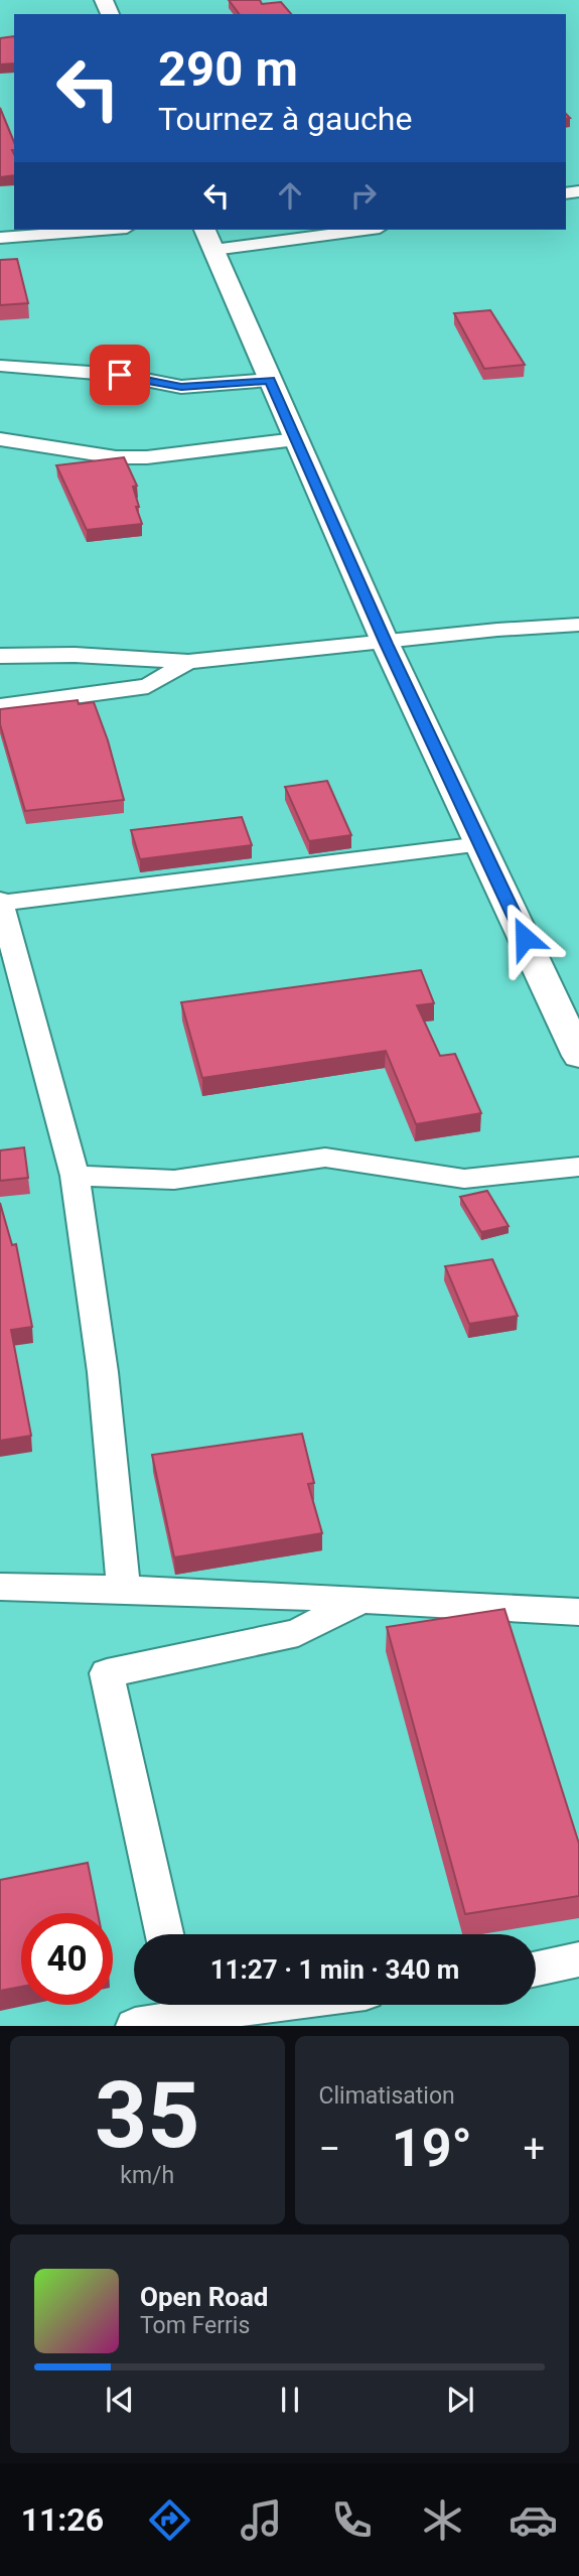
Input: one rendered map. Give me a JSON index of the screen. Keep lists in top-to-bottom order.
{
  "page": {
    "turn": ["290 m", "Tournez à gauche"],
    "limit": "40",
    "trip": "11:27 · 1 min · 340 m",
    "tile": [
      ["35", "km/h"],
      "Climatisation"
    ],
    "heat": ["−", "19°", "+"],
    "song": ["Open Road", "Tom Ferris"],
    "tabs": "11:26"
  }
}
